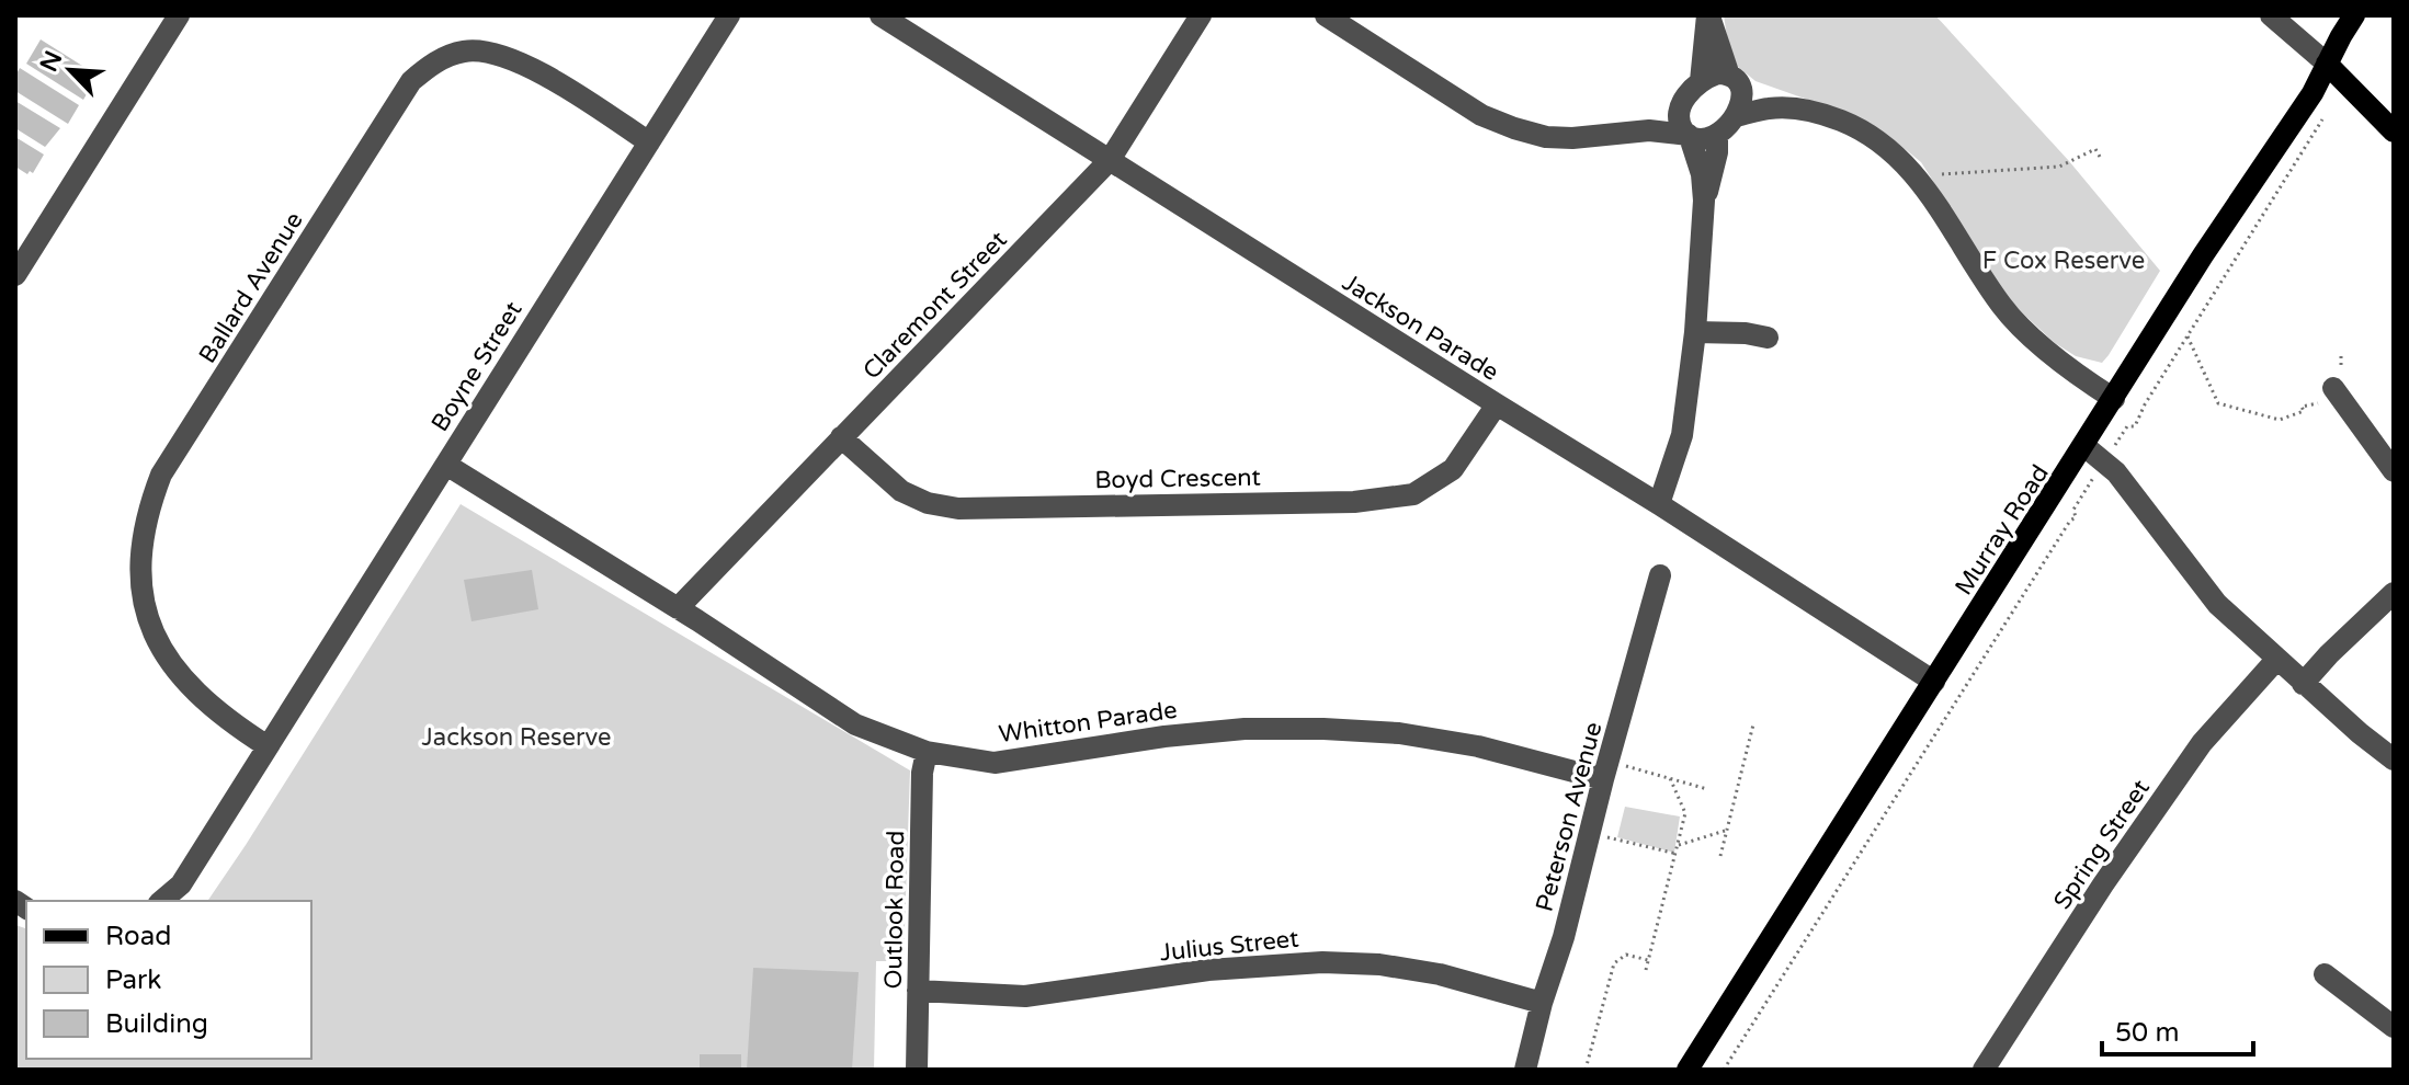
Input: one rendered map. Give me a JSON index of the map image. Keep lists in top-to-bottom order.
{
  "streets": {
    "main road": ["Murray Road"],
    "street": [
      "Ballard Avenue",
      "Claremont Street",
      "Jackson Parade",
      "Boyne Street",
      "Boyd Crescent",
      "Whitton Parade",
      "Peterson Avenue",
      "Spring Street",
      "Outlook Road",
      "Julius Street"
    ]
  },
  "crossings": [
    ["Ballard Avenue", "Boyne Street"],
    ["Claremont Street", "Jackson Parade"],
    ["Claremont Street", "Boyd Crescent"],
    ["Claremont Street", "Whitton Parade"],
    ["Jackson Parade", "Boyd Crescent"],
    ["Jackson Parade", "Murray Road"],
    ["Boyne Street", "Whitton Parade"],
    ["Whitton Parade", "Peterson Avenue"],
    ["Whitton Parade", "Outlook Road"],
    ["Peterson Avenue", "Julius Street"],
    ["Outlook Road", "Julius Street"]
  ],
  "parks": ["F Cox Reserve", "Jackson Reserve"],
  "legend": ["Road", "Park", "Building"],
  "scale_bar": "50 m",
  "north": "top left"
}
